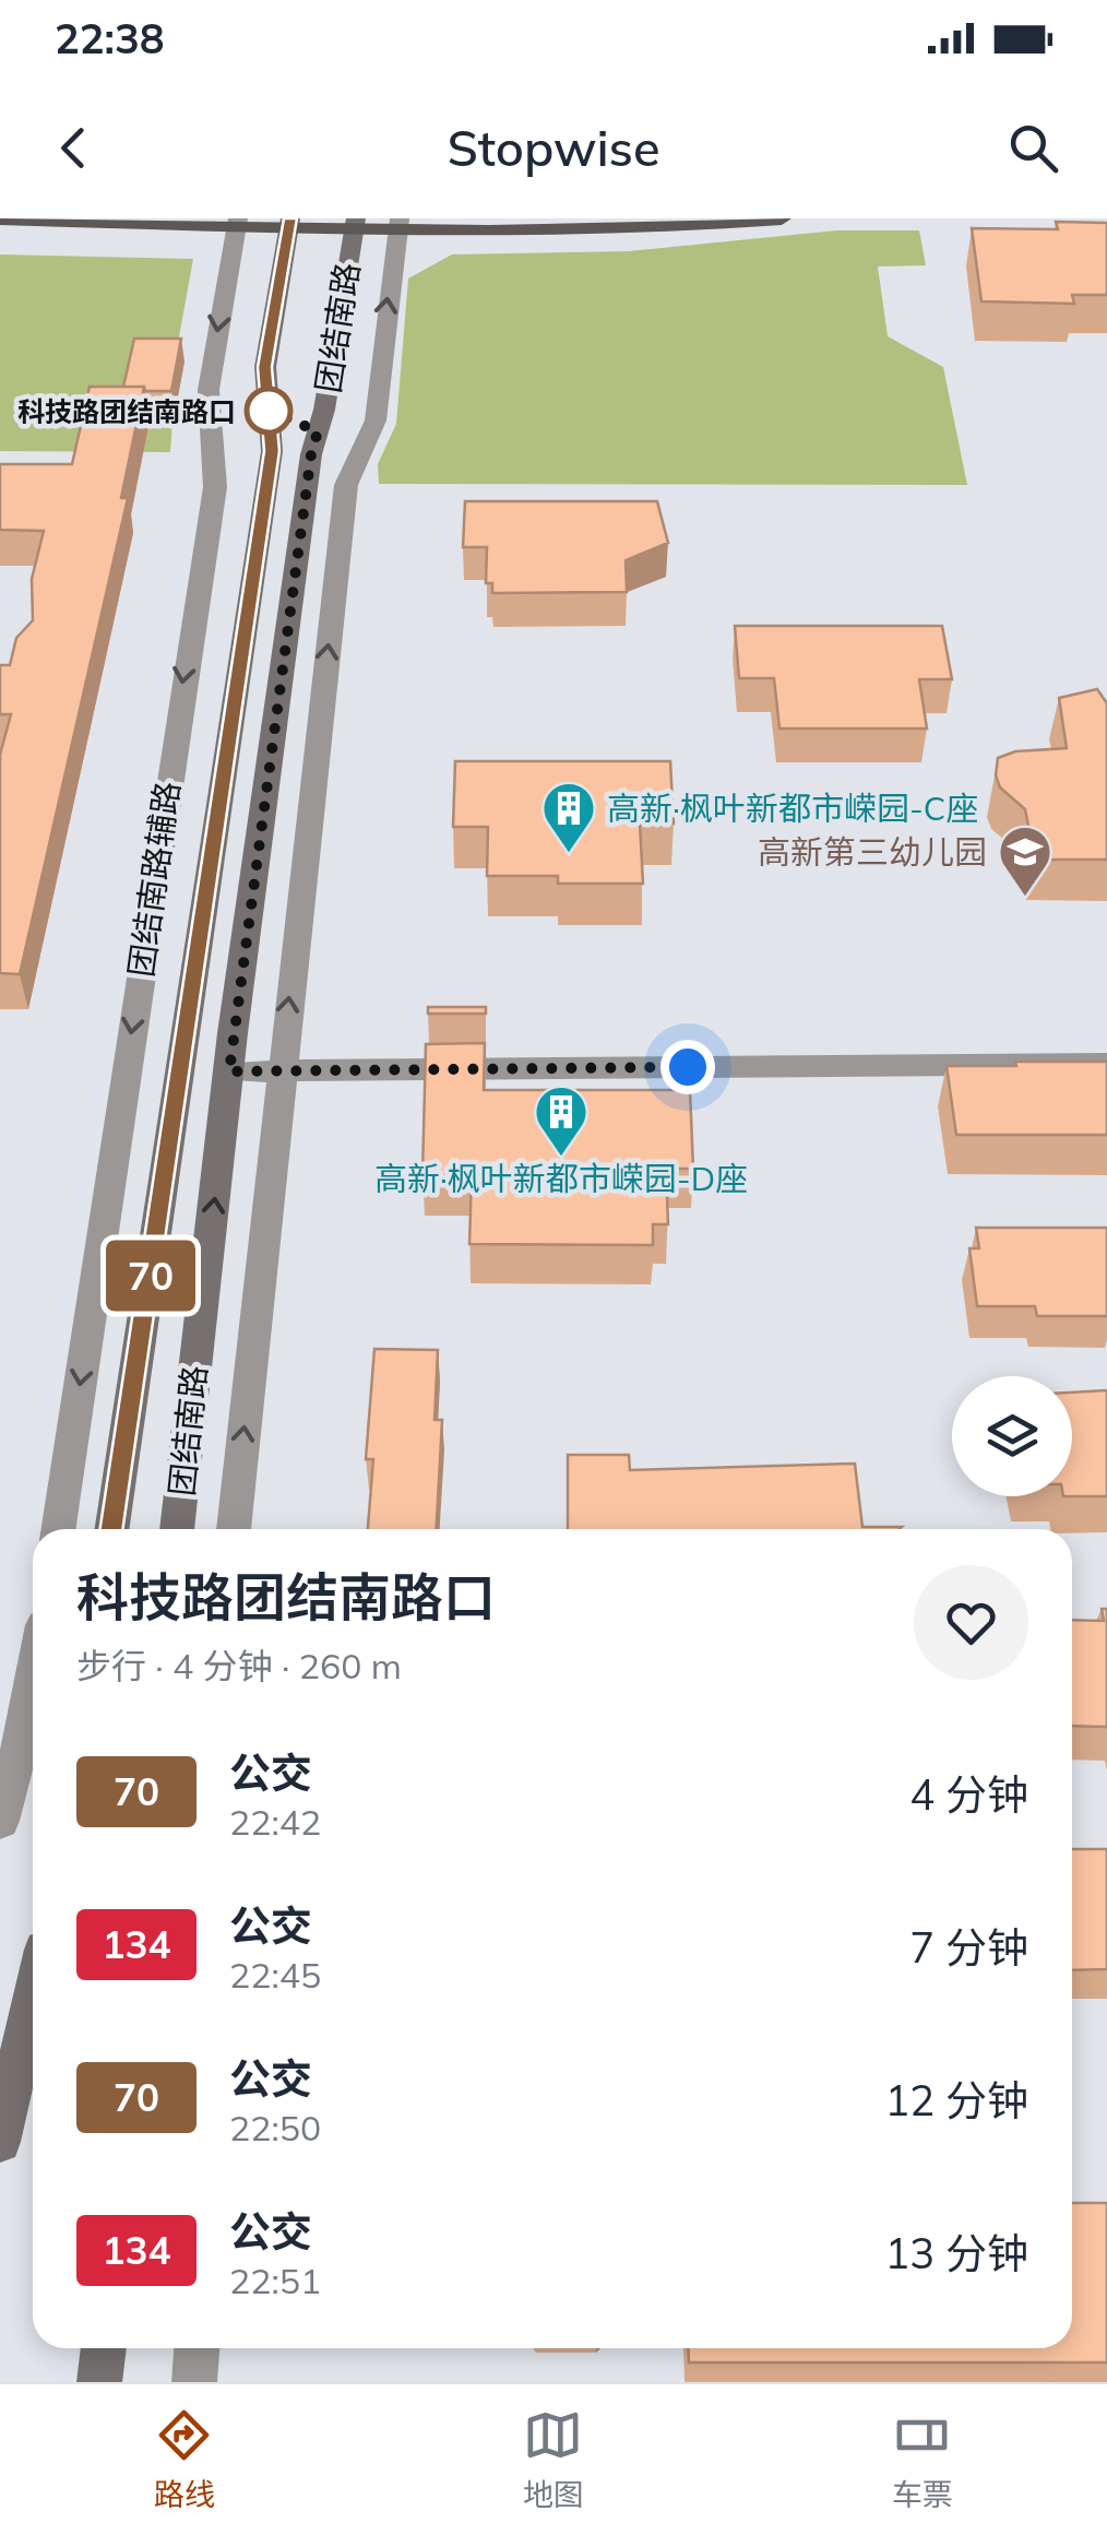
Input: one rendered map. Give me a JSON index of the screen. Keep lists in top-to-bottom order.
{
  "streets": {
    "main road": ["团结南路"],
    "street": ["团结南路辅路"]
  },
  "places": {
    "other": ["科技路团结南路口"],
    "building": ["高新·枫叶新都市嵘园-C座", "高新·枫叶新都市嵘园-D座"],
    "school or university": ["高新第三幼儿园"]
  },
  "lines": ["bus line 70"],
  "page": {
    "status": "22:38",
    "header": "Stopwise",
    "on_map": "70",
    "heading": ["科技路团结南路口", "步行 · 4 分钟 · 260 m"],
    "list": [
      {
        "mark": "70",
        "name": "公交",
        "note": "22:42",
        "value": "4 分钟"
      },
      {
        "mark": "134",
        "name": "公交",
        "note": "22:45",
        "value": "7 分钟"
      },
      {
        "mark": "70",
        "name": "公交",
        "note": "22:50",
        "value": "12 分钟"
      },
      {
        "mark": "134",
        "name": "公交",
        "note": "22:51",
        "value": "13 分钟"
      }
    ],
    "tabs": ["路线", "地图", "车票"]
  }
}
